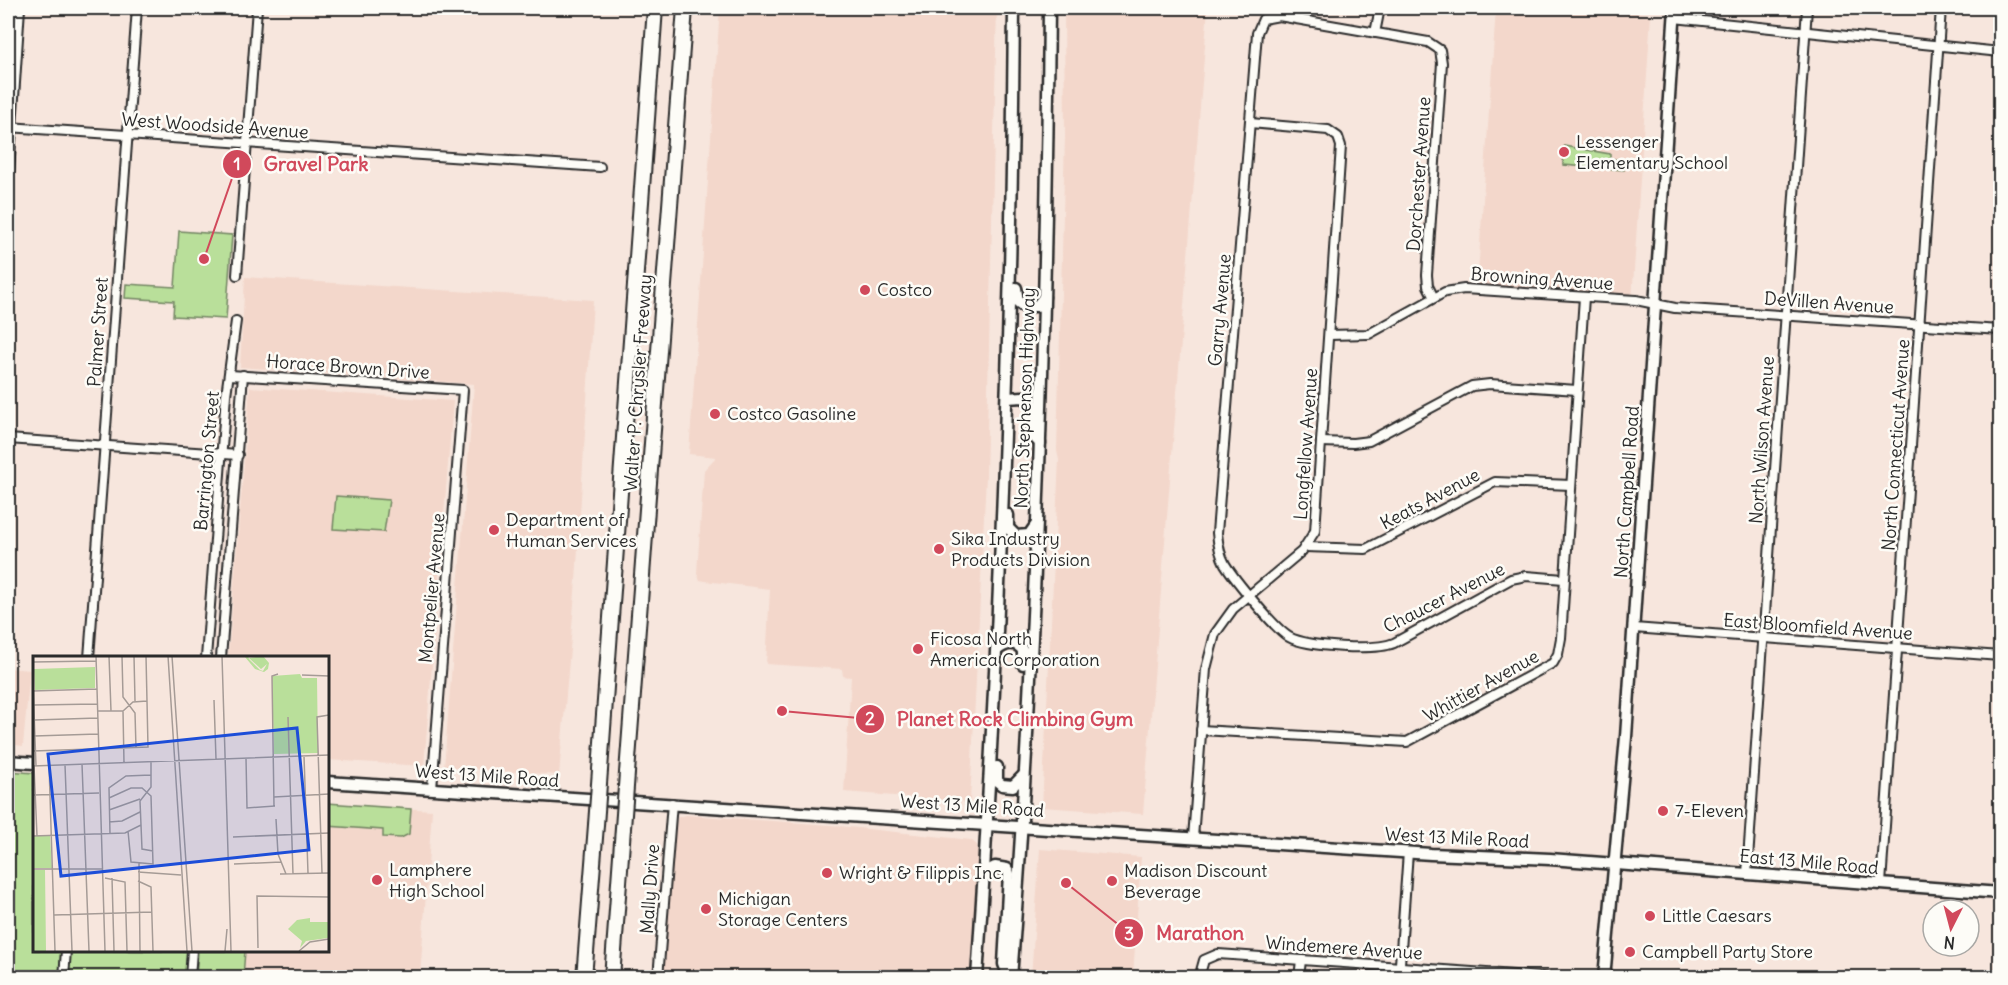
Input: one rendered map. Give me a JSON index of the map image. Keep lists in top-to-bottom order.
{
  "streets": {
    "highway": ["Walter P. Chrysler Freeway"],
    "main road": [
      "North Stephenson Highway",
      "North Campbell Road",
      "West 13 Mile Road",
      "East 13 Mile Road"
    ],
    "street": [
      "West Woodside Avenue",
      "Dorchester Avenue",
      "Browning Avenue",
      "DeVillen Avenue",
      "Garry Avenue",
      "Palmer Street",
      "Horace Brown Drive",
      "North Wilson Avenue",
      "Longfellow Avenue",
      "North Connecticut Avenue",
      "Barrington Street",
      "Keats Avenue",
      "Montpelier Avenue",
      "Chaucer Avenue",
      "East Bloomfield Avenue",
      "Whittier Avenue",
      "Mally Drive",
      "Windemere Avenue"
    ]
  },
  "crossings": [
    ["West Woodside Avenue", "Palmer Street"],
    ["Dorchester Avenue", "Browning Avenue"],
    ["Dorchester Avenue", "Garry Avenue"],
    ["Browning Avenue", "DeVillen Avenue"],
    ["Browning Avenue", "Longfellow Avenue"],
    ["Browning Avenue", "North Campbell Road"],
    ["Browning Avenue", "Whittier Avenue"],
    ["DeVillen Avenue", "North Wilson Avenue"],
    ["DeVillen Avenue", "North Connecticut Avenue"],
    ["DeVillen Avenue", "North Campbell Road"],
    ["Garry Avenue", "Longfellow Avenue"],
    ["Garry Avenue", "Chaucer Avenue"],
    ["Horace Brown Drive", "Barrington Street"],
    ["Horace Brown Drive", "Montpelier Avenue"],
    ["North Stephenson Highway", "West 13 Mile Road"],
    ["North Wilson Avenue", "East Bloomfield Avenue"],
    ["North Wilson Avenue", "East 13 Mile Road"],
    ["Longfellow Avenue", "Keats Avenue"],
    ["Longfellow Avenue", "Chaucer Avenue"],
    ["Longfellow Avenue", "Whittier Avenue"],
    ["Longfellow Avenue", "West 13 Mile Road"],
    ["North Connecticut Avenue", "East Bloomfield Avenue"],
    ["North Connecticut Avenue", "East 13 Mile Road"],
    ["North Campbell Road", "East Bloomfield Avenue"],
    ["North Campbell Road", "West 13 Mile Road"],
    ["North Campbell Road", "East 13 Mile Road"],
    ["Keats Avenue", "Whittier Avenue"],
    ["Montpelier Avenue", "West 13 Mile Road"],
    ["Chaucer Avenue", "Whittier Avenue"],
    ["West 13 Mile Road", "East 13 Mile Road"],
    ["West 13 Mile Road", "Mally Drive"]
  ],
  "places": [
    "Lessenger Elementary School",
    "Gravel Park",
    "Costco",
    "Costco Gasoline",
    "Department of Human Services",
    "Sika Industry Products Division",
    "Ficosa North America Corporation",
    "Planet Rock Climbing Gym",
    "7-Eleven",
    "Wright & Filippis Inc",
    "Lamphere High School",
    "Madison Discount Beverage",
    "Marathon",
    "Michigan Storage Centers",
    "Little Caesars",
    "Campbell Party Store"
  ],
  "north": "bottom"
}
